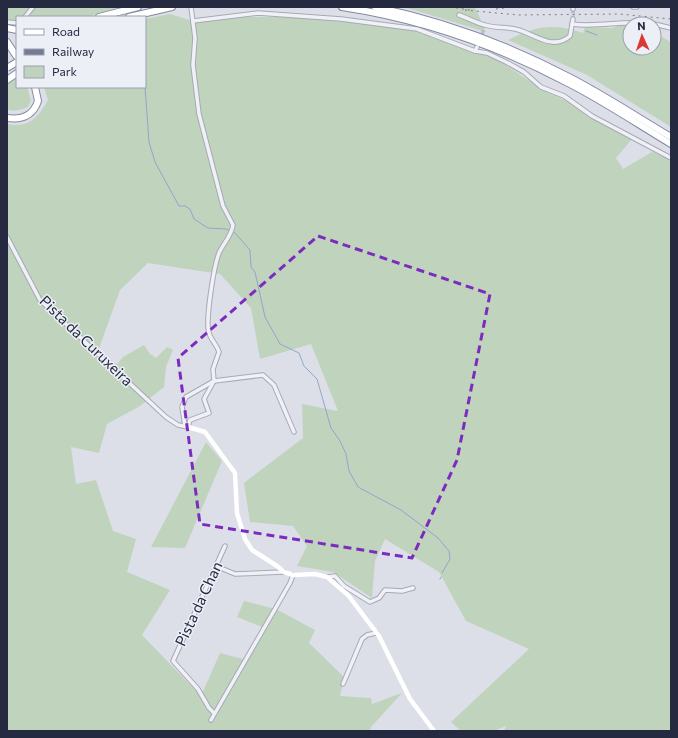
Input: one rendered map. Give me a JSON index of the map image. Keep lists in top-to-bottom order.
{
  "streets": {
    "street": ["Pista da Curuxeira", "Pista da Chan"]
  },
  "legend": ["Road", "Railway", "Park"],
  "north": "top"
}
